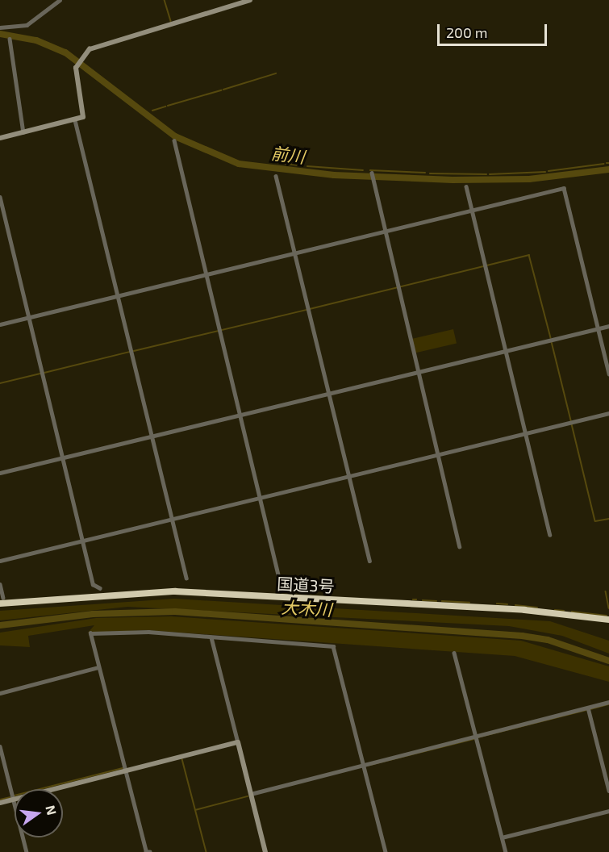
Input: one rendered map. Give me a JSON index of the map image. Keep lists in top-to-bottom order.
{
  "streets": {
    "highway": ["国道3号"]
  },
  "water": ["前川", "大木川"],
  "scale_bar": "200 m",
  "north": "right"
}
